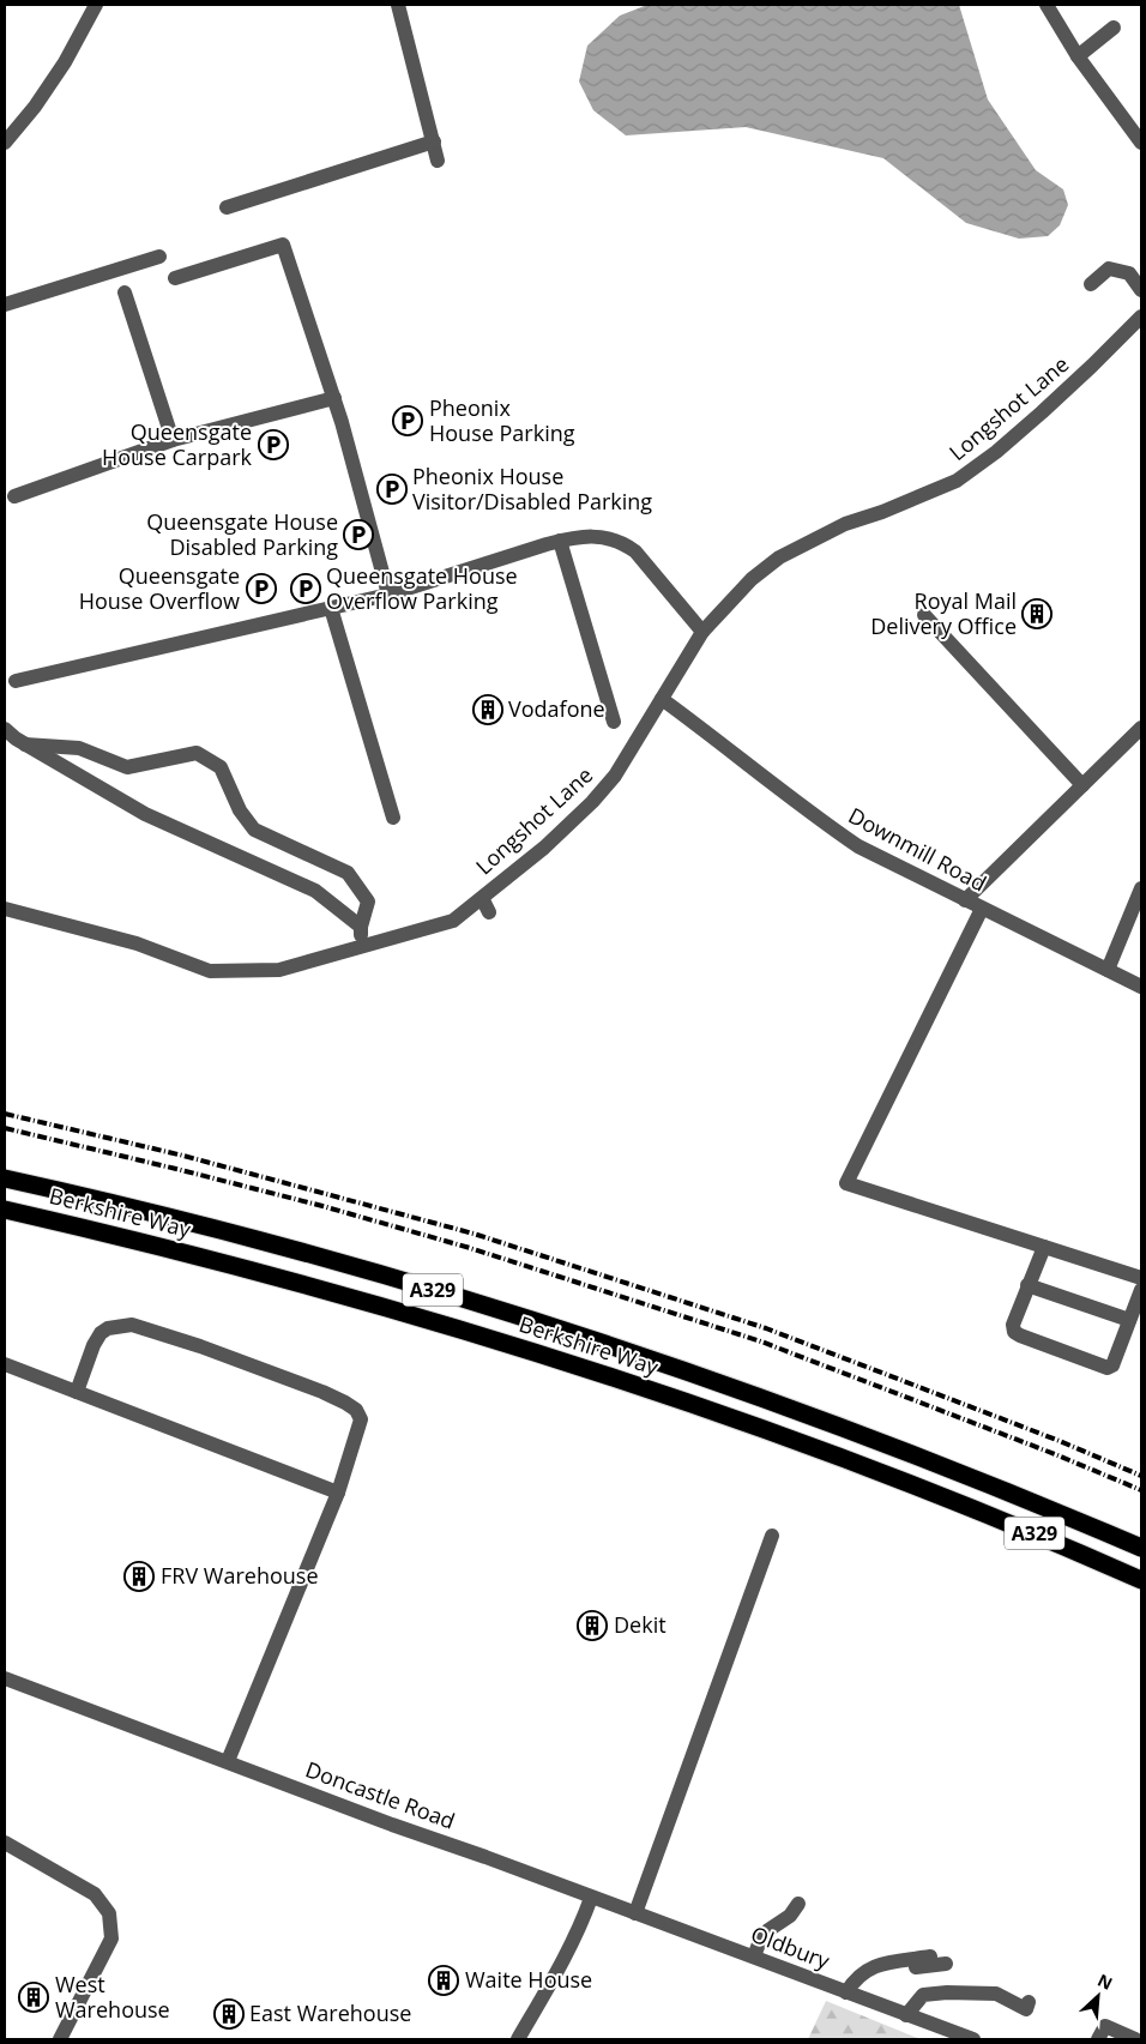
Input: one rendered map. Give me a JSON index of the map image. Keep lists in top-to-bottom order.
{
  "streets": {
    "highway": ["Berkshire Way", "A329"],
    "street": [
      "Longshot Lane",
      "Downmill Road",
      "Doncastle Road",
      "Oldbury"
    ]
  },
  "crossings": [
    ["Longshot Lane", "Downmill Road"],
    ["Doncastle Road", "Oldbury"]
  ],
  "places": {
    "parking": [
      "Pheonix House Parking",
      "Queensgate House Carpark",
      "Pheonix House Visitor/Disabled Parking",
      "Queensgate House Disabled Parking",
      "Queensgate House Overflow",
      "Queensgate House Overflow Parking"
    ],
    "building": [
      "Royal Mail Delivery Office",
      "Vodafone",
      "FRV Warehouse",
      "Dekit",
      "Waite House",
      "West Warehouse",
      "East Warehouse"
    ]
  },
  "north": "top right"
}
